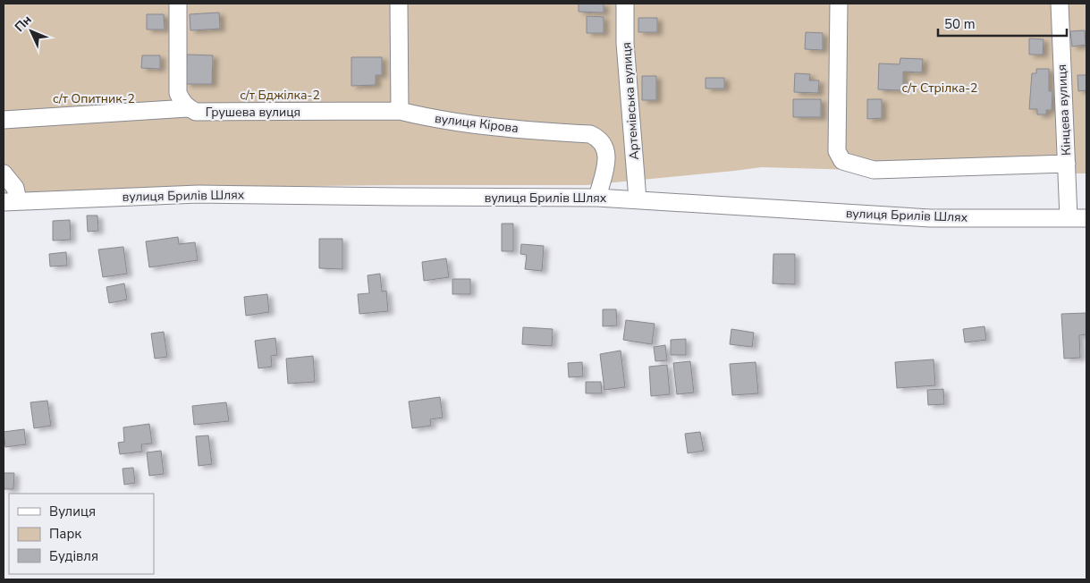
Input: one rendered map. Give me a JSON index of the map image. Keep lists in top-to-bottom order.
{
  "streets": {
    "street": [
      "Артемівська вулиця",
      "Кінцева вулиця",
      "Грушева вулиця",
      "вулиця Кірова",
      "вулиця Брилів Шлях"
    ]
  },
  "crossings": [
    ["Артемівська вулиця", "вулиця Брилів Шлях"],
    ["Кінцева вулиця", "вулиця Брилів Шлях"],
    ["Грушева вулиця", "вулиця Кірова"],
    ["вулиця Кірова", "вулиця Брилів Шлях"]
  ],
  "parks": ["с/т Стрілка-2", "с/т Бджілка-2", "с/т Опитник-2"],
  "legend": ["Вулиця", "Парк", "Будівля"],
  "scale_bar": "50 m",
  "north": "top left"
}
